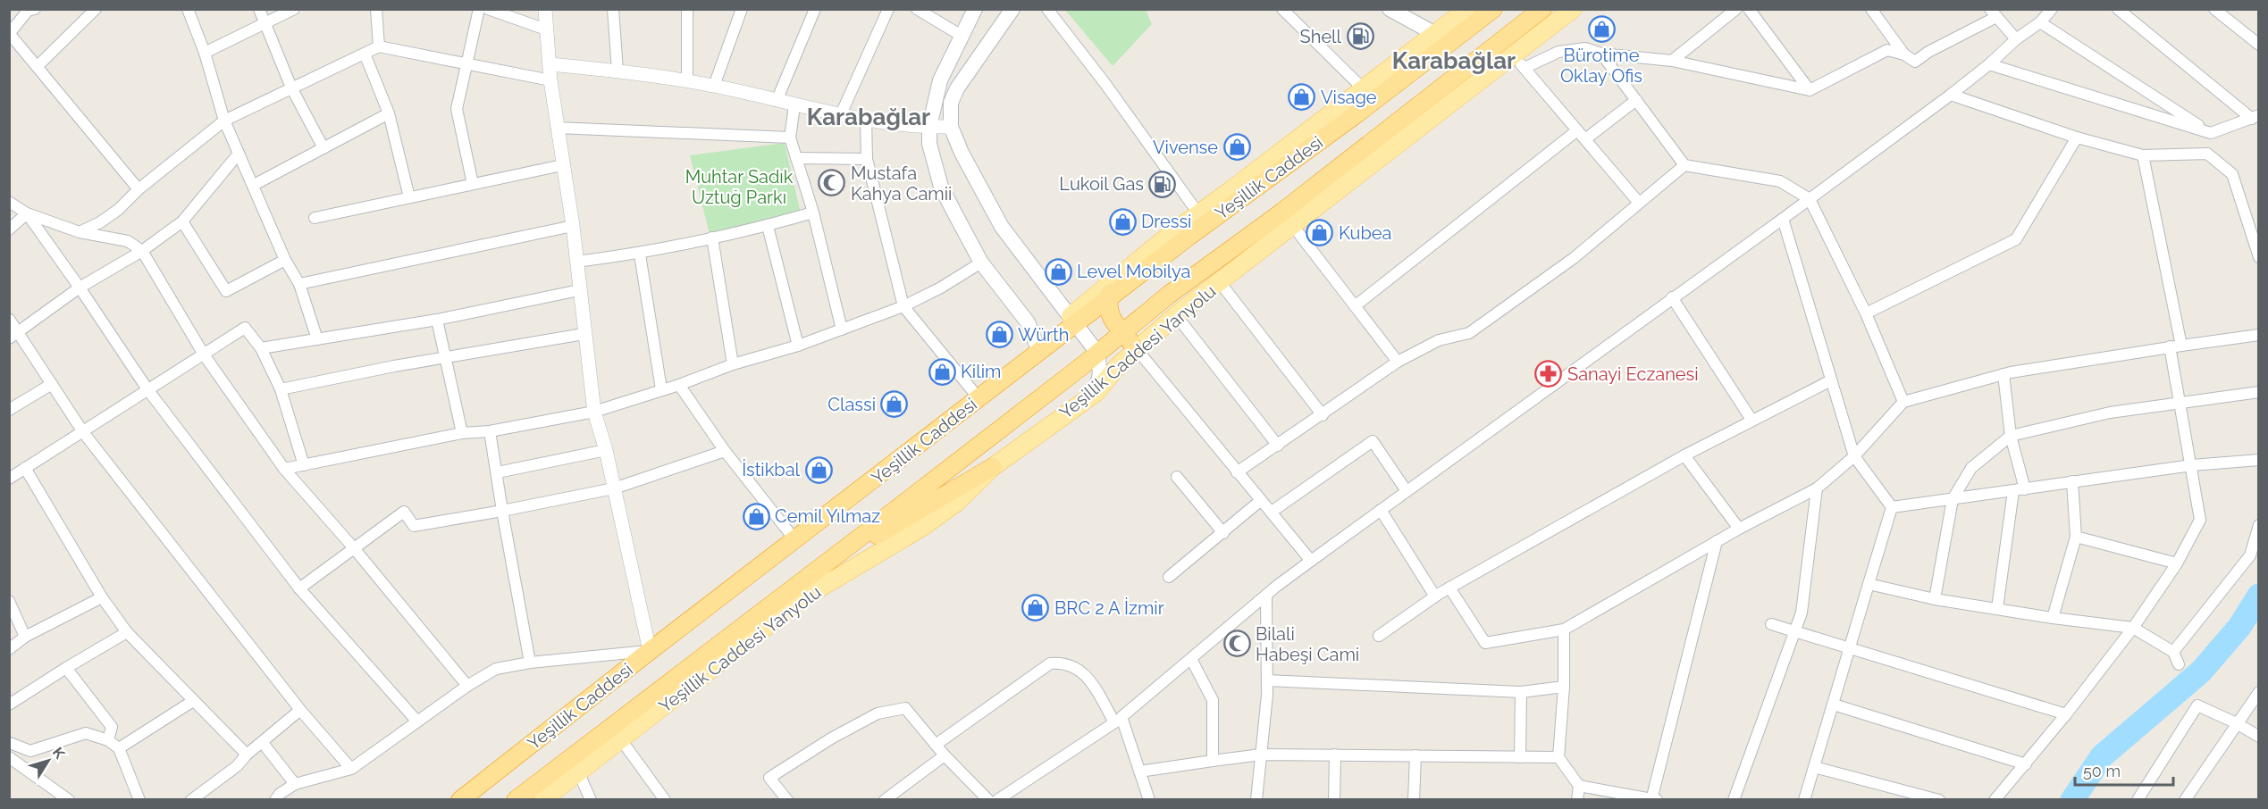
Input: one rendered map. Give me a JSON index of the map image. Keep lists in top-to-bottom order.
{
  "streets": {
    "highway": ["Yeşillik Caddesi"],
    "main road": ["Yeşillik Caddesi Yanyolu"]
  },
  "districts": ["Karabağlar", "Karabağlar"],
  "parks": ["Muhtar Sadık Uztuğ Parkı"],
  "places": {
    "shop": [
      "Bürotime Oklay Ofis",
      "Visage",
      "Vivense",
      "Dressi",
      "Kubea",
      "Level Mobilya",
      "Würth",
      "Kilim",
      "Classi",
      "İstikbal",
      "Cemil Yılmaz",
      "BRC 2 A İzmir"
    ],
    "fuel station": ["Shell", "Lukoil Gas"],
    "mosque": ["Mustafa Kahya Camii", "Bilali Habeşi Cami"],
    "pharmacy": ["Sanayi Eczanesi"]
  },
  "scale_bar": "50 m",
  "north": "top right"
}
